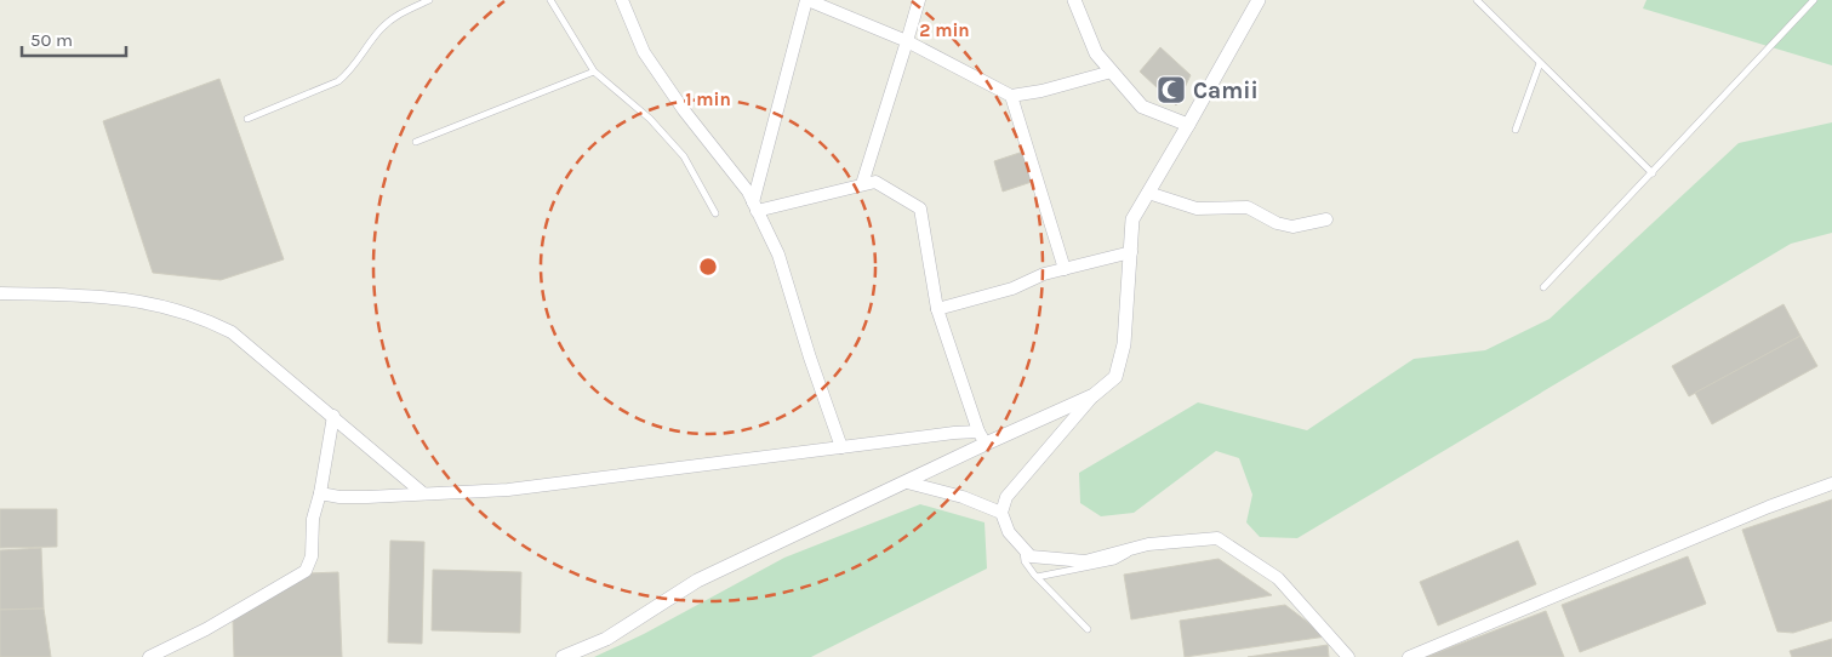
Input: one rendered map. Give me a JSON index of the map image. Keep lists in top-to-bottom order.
{
  "places": {
    "mosque": ["Camii"]
  },
  "scale_bar": "50 m",
  "rings": ["2 min", "1 min"]
}
